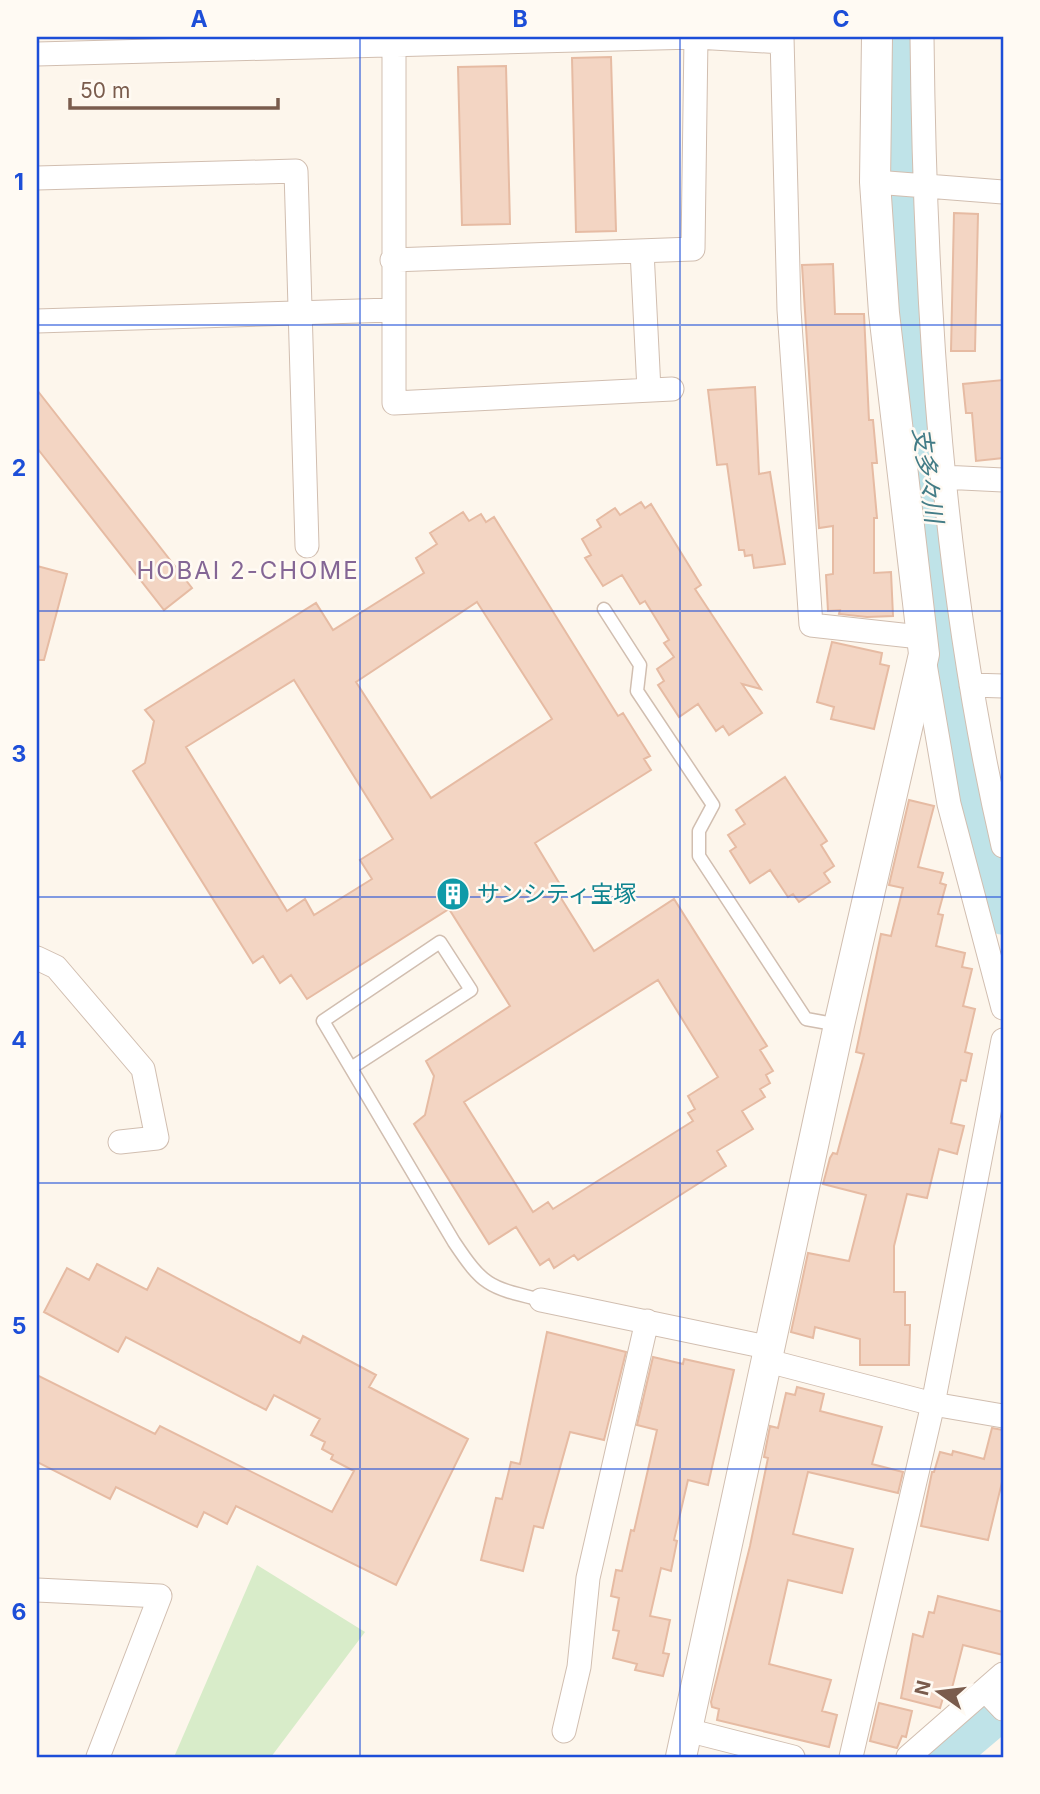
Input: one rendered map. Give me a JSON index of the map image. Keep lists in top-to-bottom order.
{
  "districts": ["HOBAI 2-CHOME"],
  "water": ["支多々川"],
  "places": {
    "building": ["サンシティ宝塚"]
  },
  "scale_bar": "50 m",
  "north": "left",
  "grid": {
    "columns": ["A", "B", "C"],
    "rows": [
      "1",
      "2",
      "3",
      "4",
      "5",
      "6"
    ]
  }
}
